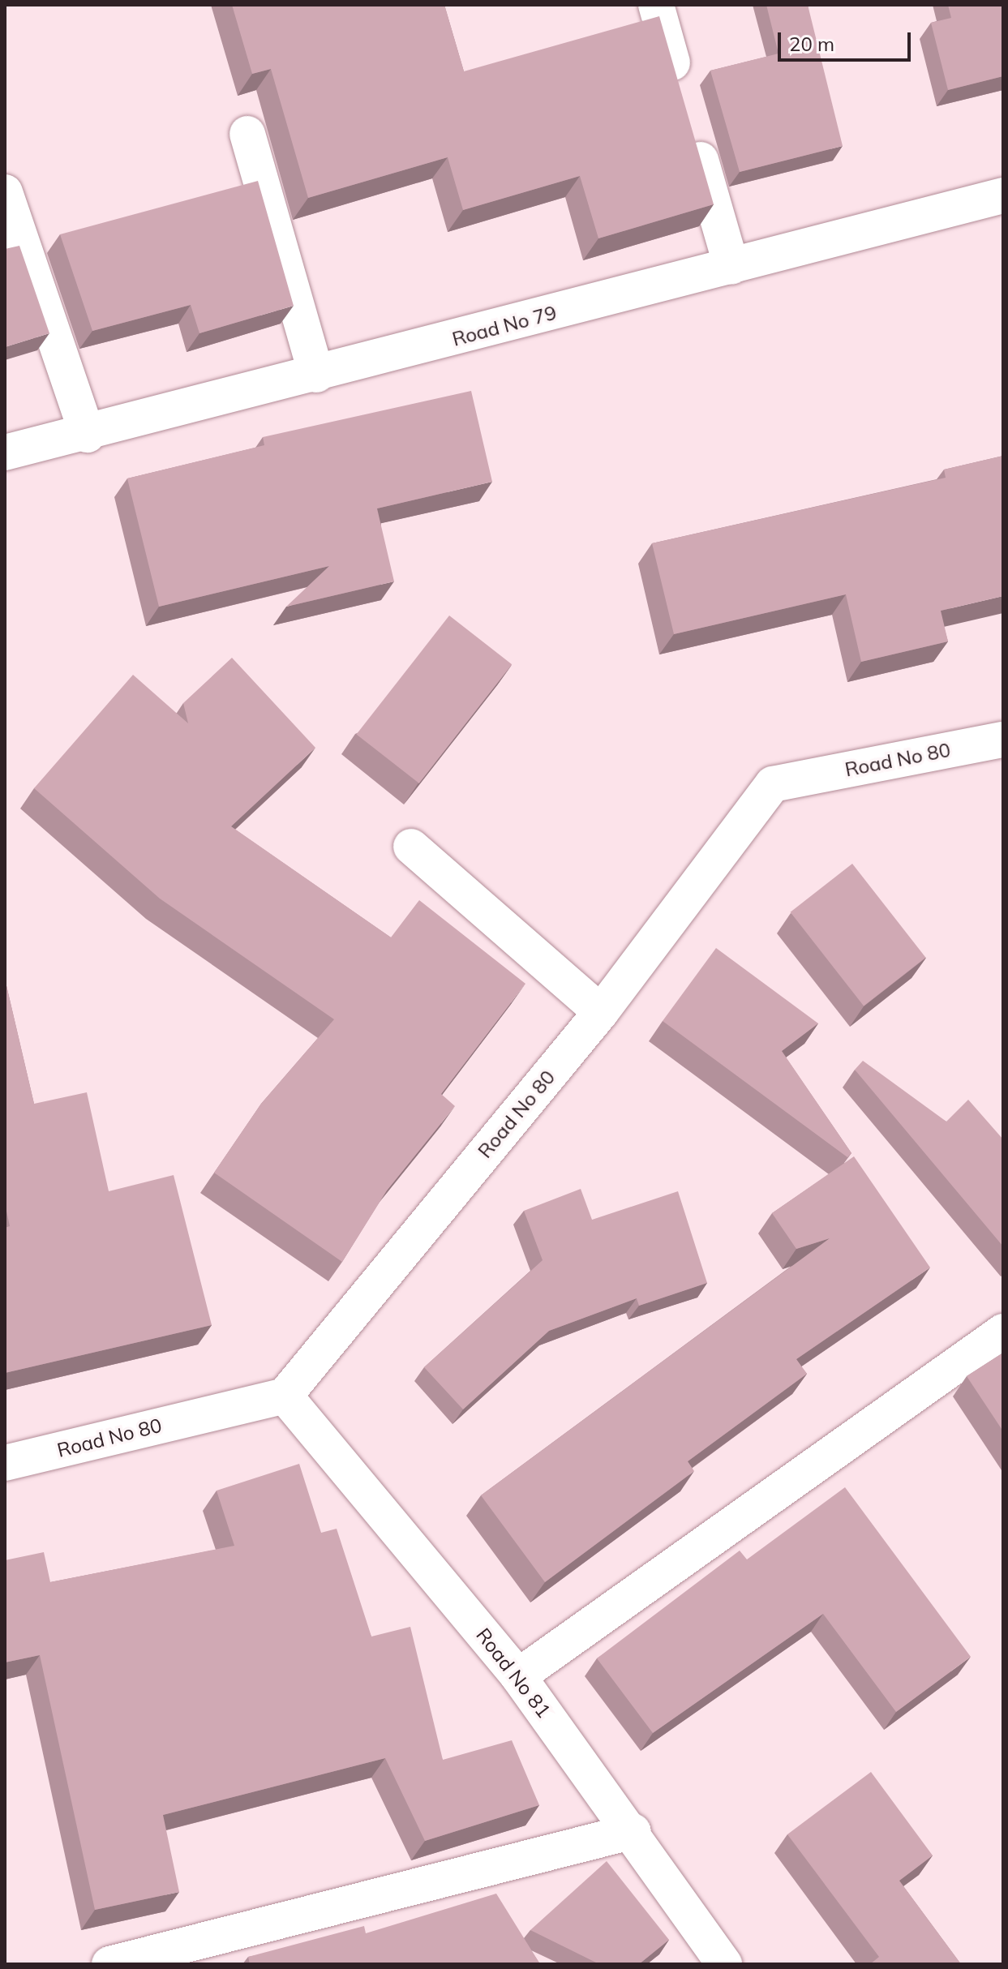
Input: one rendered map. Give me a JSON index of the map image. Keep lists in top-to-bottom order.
{
  "streets": {
    "street": ["Road No 79", "Road No 80", "Road No 81"]
  },
  "crossings": [
    ["Road No 80", "Road No 81"]
  ],
  "scale_bar": "20 m"
}
